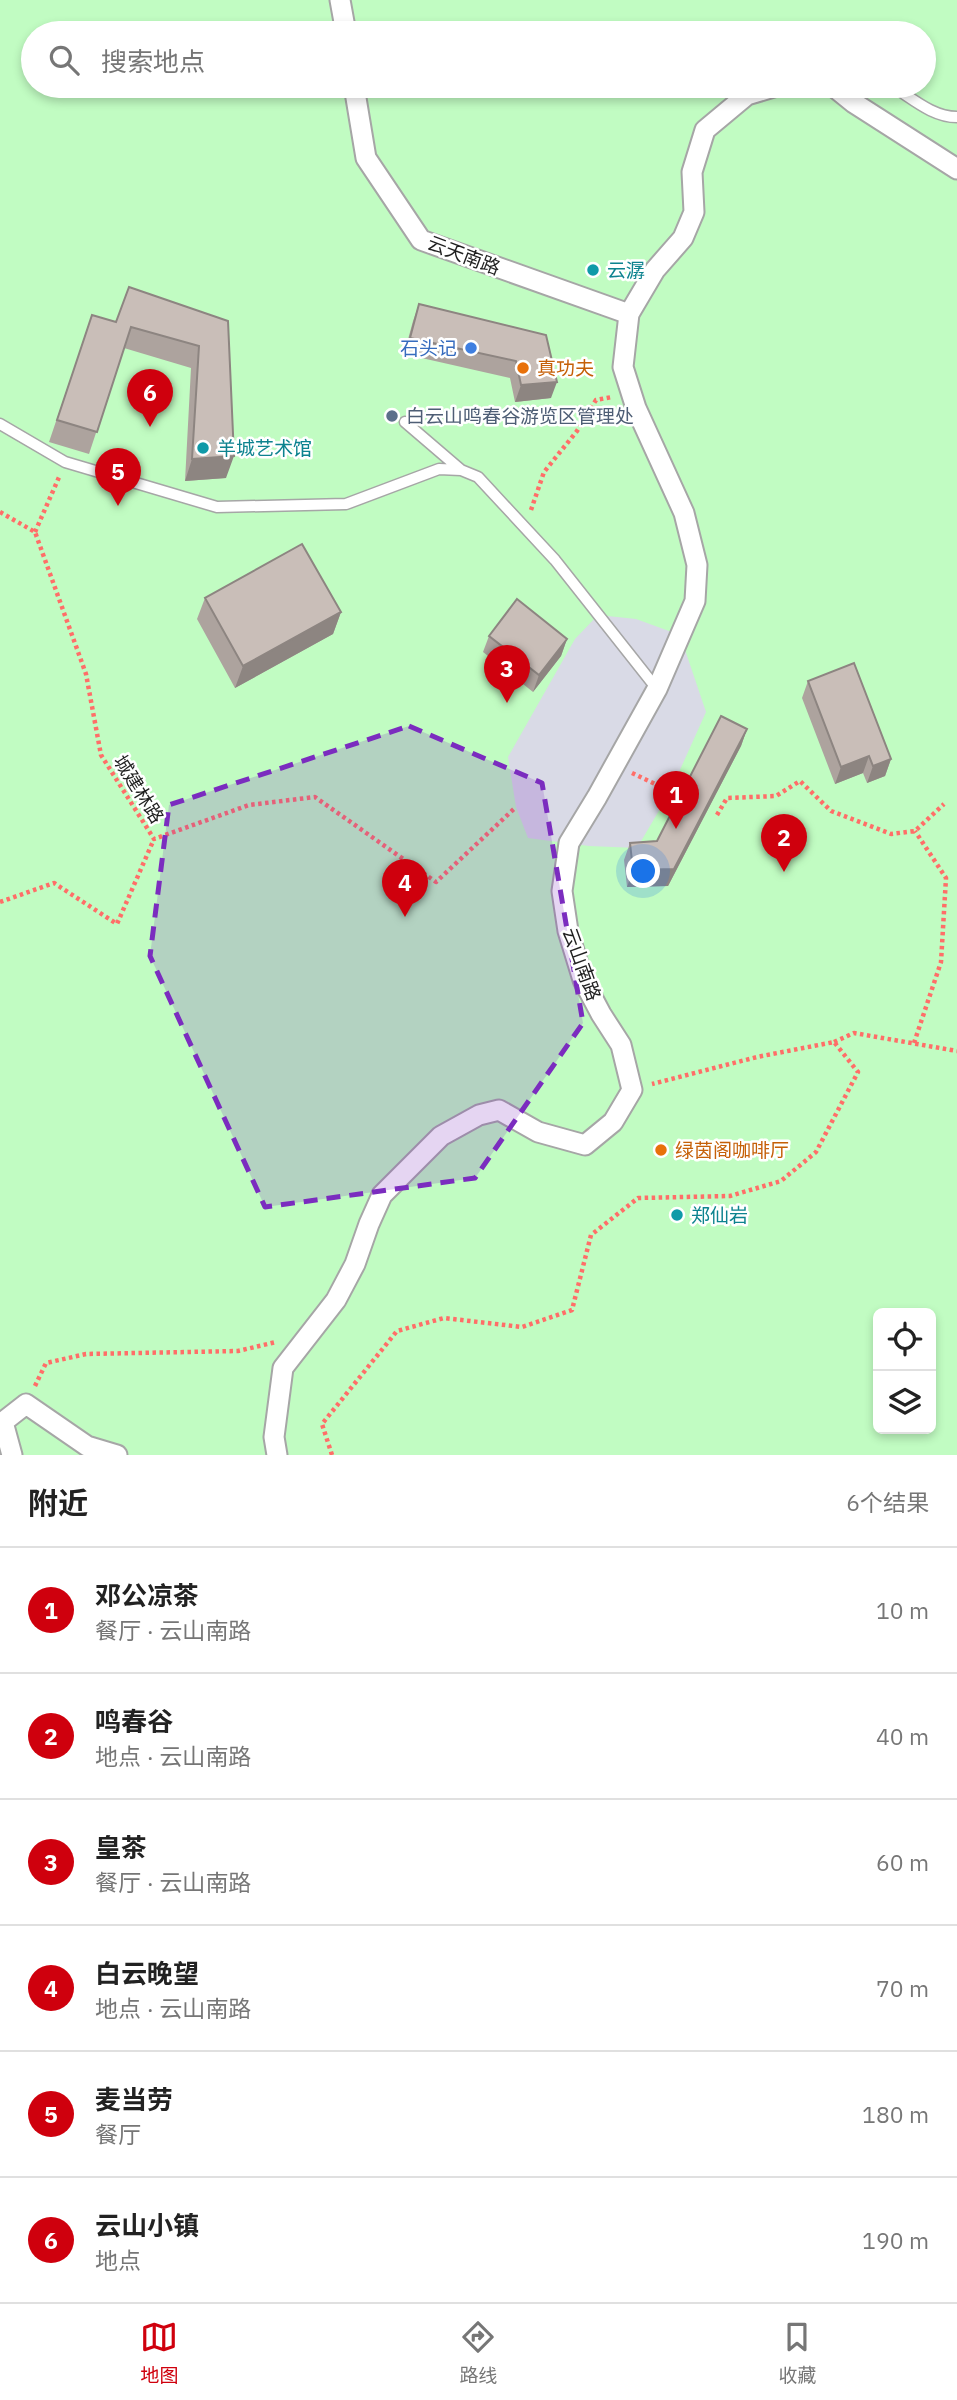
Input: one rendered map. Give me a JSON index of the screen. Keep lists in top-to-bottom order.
{
  "streets": {
    "street": ["云天南路", "云山南路"],
    "path": ["城建林路"]
  },
  "crossings": [
    ["云天南路", "云山南路"]
  ],
  "places": [
    "云潺",
    "石头记",
    "真功夫",
    "白云山鸣春谷游览区管理处",
    "羊城艺术馆",
    "绿茵阁咖啡厅",
    "郑仙岩"
  ],
  "page": {
    "search": "搜索地点",
    "pins": [
      "6",
      "5",
      "3",
      "1",
      "2",
      "4"
    ],
    "heading": ["附近", "6个结果"],
    "list": [
      {
        "mark": "1",
        "name": "邓公凉茶",
        "note": "餐厅 · 云山南路",
        "value": "10 m"
      },
      {
        "mark": "2",
        "name": "鸣春谷",
        "note": "地点 · 云山南路",
        "value": "40 m"
      },
      {
        "mark": "3",
        "name": "皇茶",
        "note": "餐厅 · 云山南路",
        "value": "60 m"
      },
      {
        "mark": "4",
        "name": "白云晚望",
        "note": "地点 · 云山南路",
        "value": "70 m"
      },
      {
        "mark": "5",
        "name": "麦当劳",
        "note": "餐厅",
        "value": "180 m"
      },
      {
        "mark": "6",
        "name": "云山小镇",
        "note": "地点",
        "value": "190 m"
      }
    ],
    "nav": ["地图", "路线", "收藏"]
  }
}
